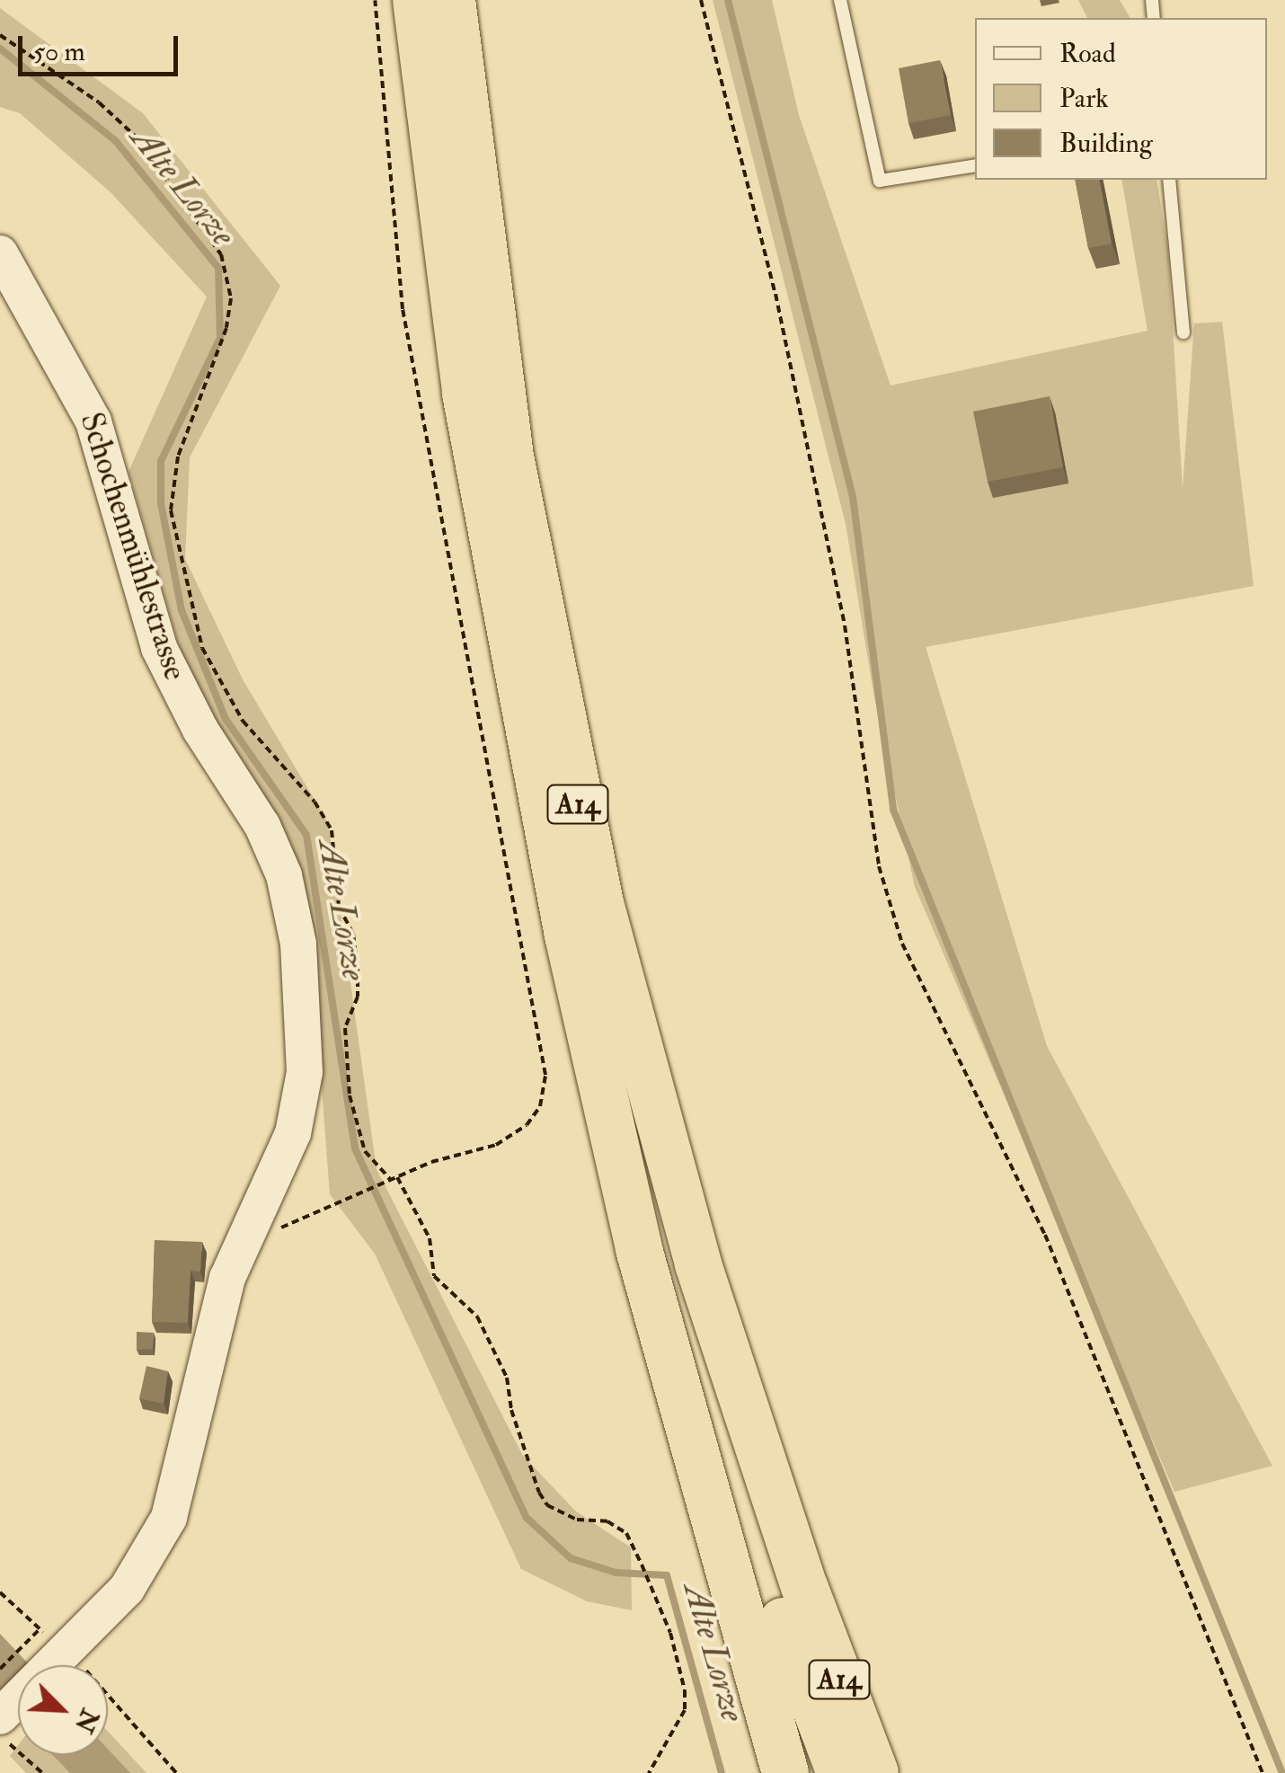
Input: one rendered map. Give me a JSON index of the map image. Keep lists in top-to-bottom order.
{
  "streets": {
    "highway": ["A14"],
    "street": ["Schochenmühlestrasse"]
  },
  "water": ["Alte Lorze"],
  "legend": ["Road", "Park", "Building"],
  "scale_bar": "50 m",
  "north": "bottom right"
}
